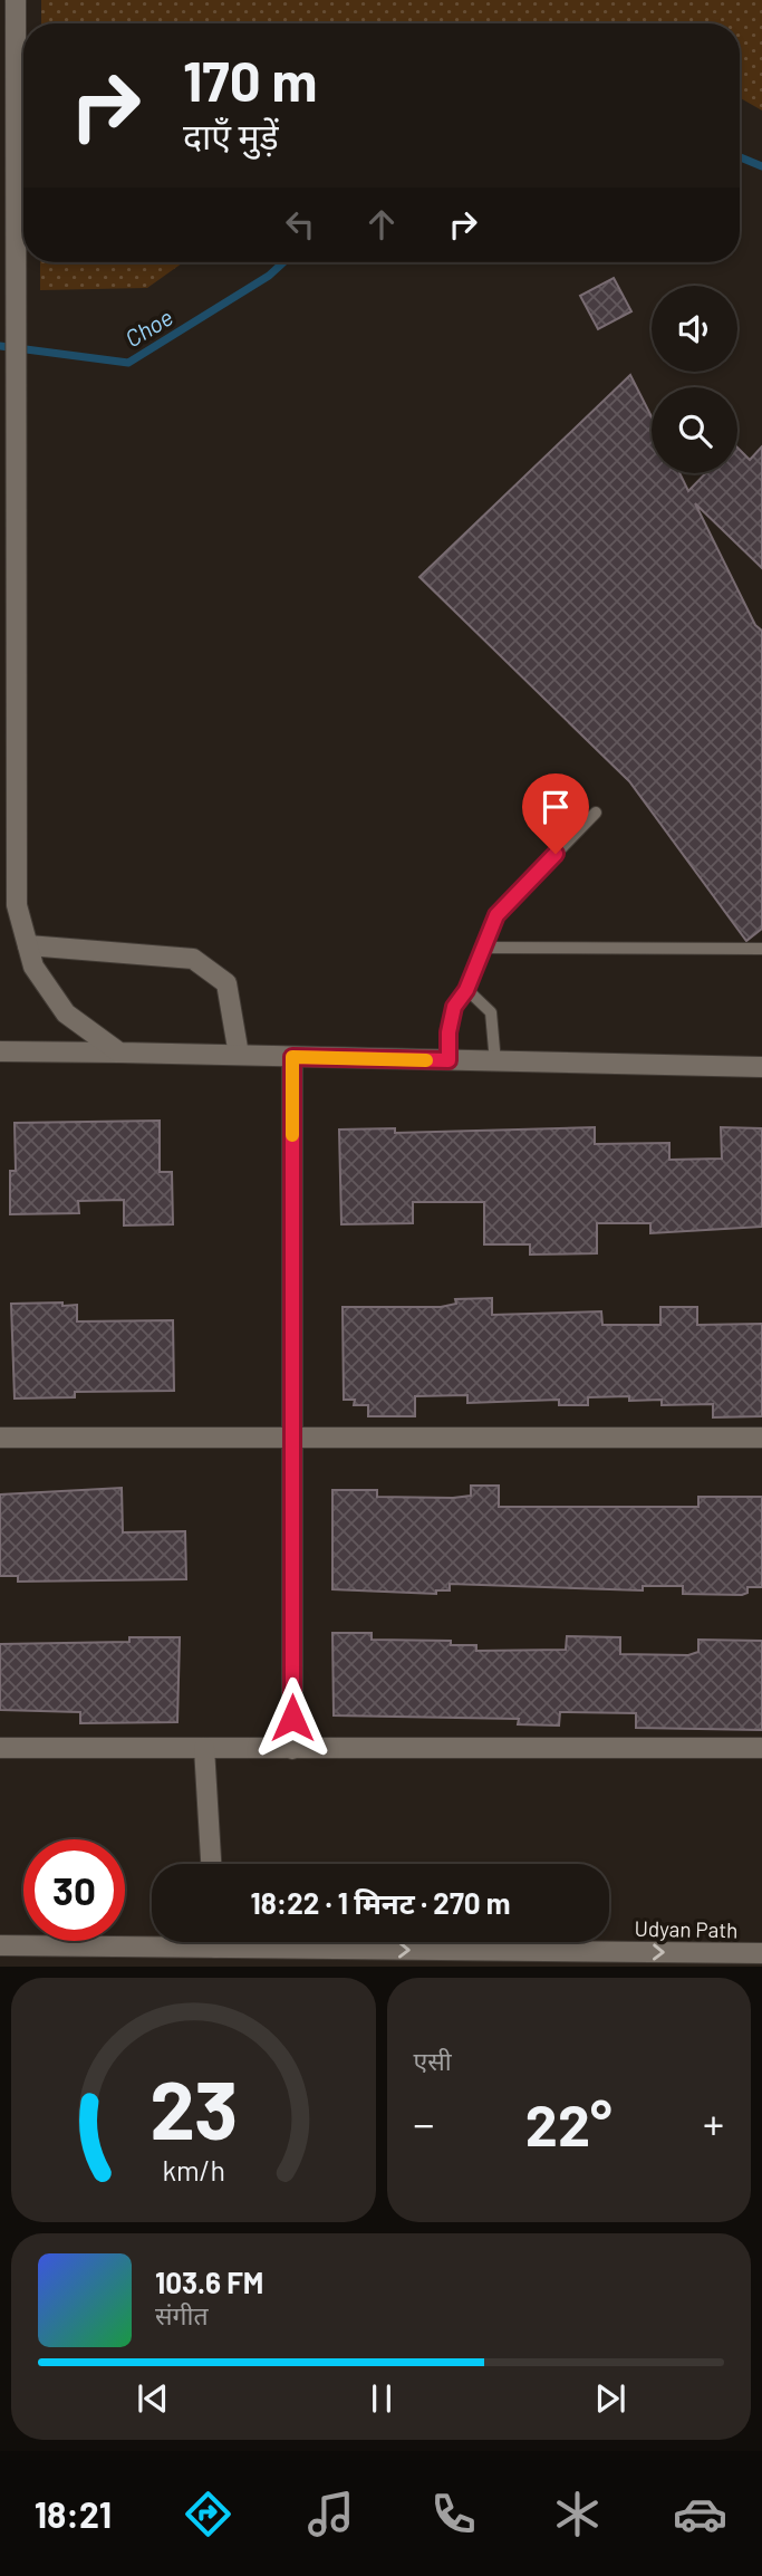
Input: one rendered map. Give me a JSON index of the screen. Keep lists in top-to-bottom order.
{
  "streets": {
    "street": ["Udyan Path"]
  },
  "one_way": ["Udyan Path"],
  "water": ["Choe"],
  "page": {
    "turn": ["170 m", "दाएँ मुड़ें"],
    "limit": "30",
    "trip": "18:22 · 1 मिनट · 270 m",
    "tile": "एसी",
    "heat": ["−", "22°", "+"],
    "song": ["103.6 FM", "संगीत"],
    "tabs": "18:21",
    "gauge": ["23", "km/h"]
  }
}
